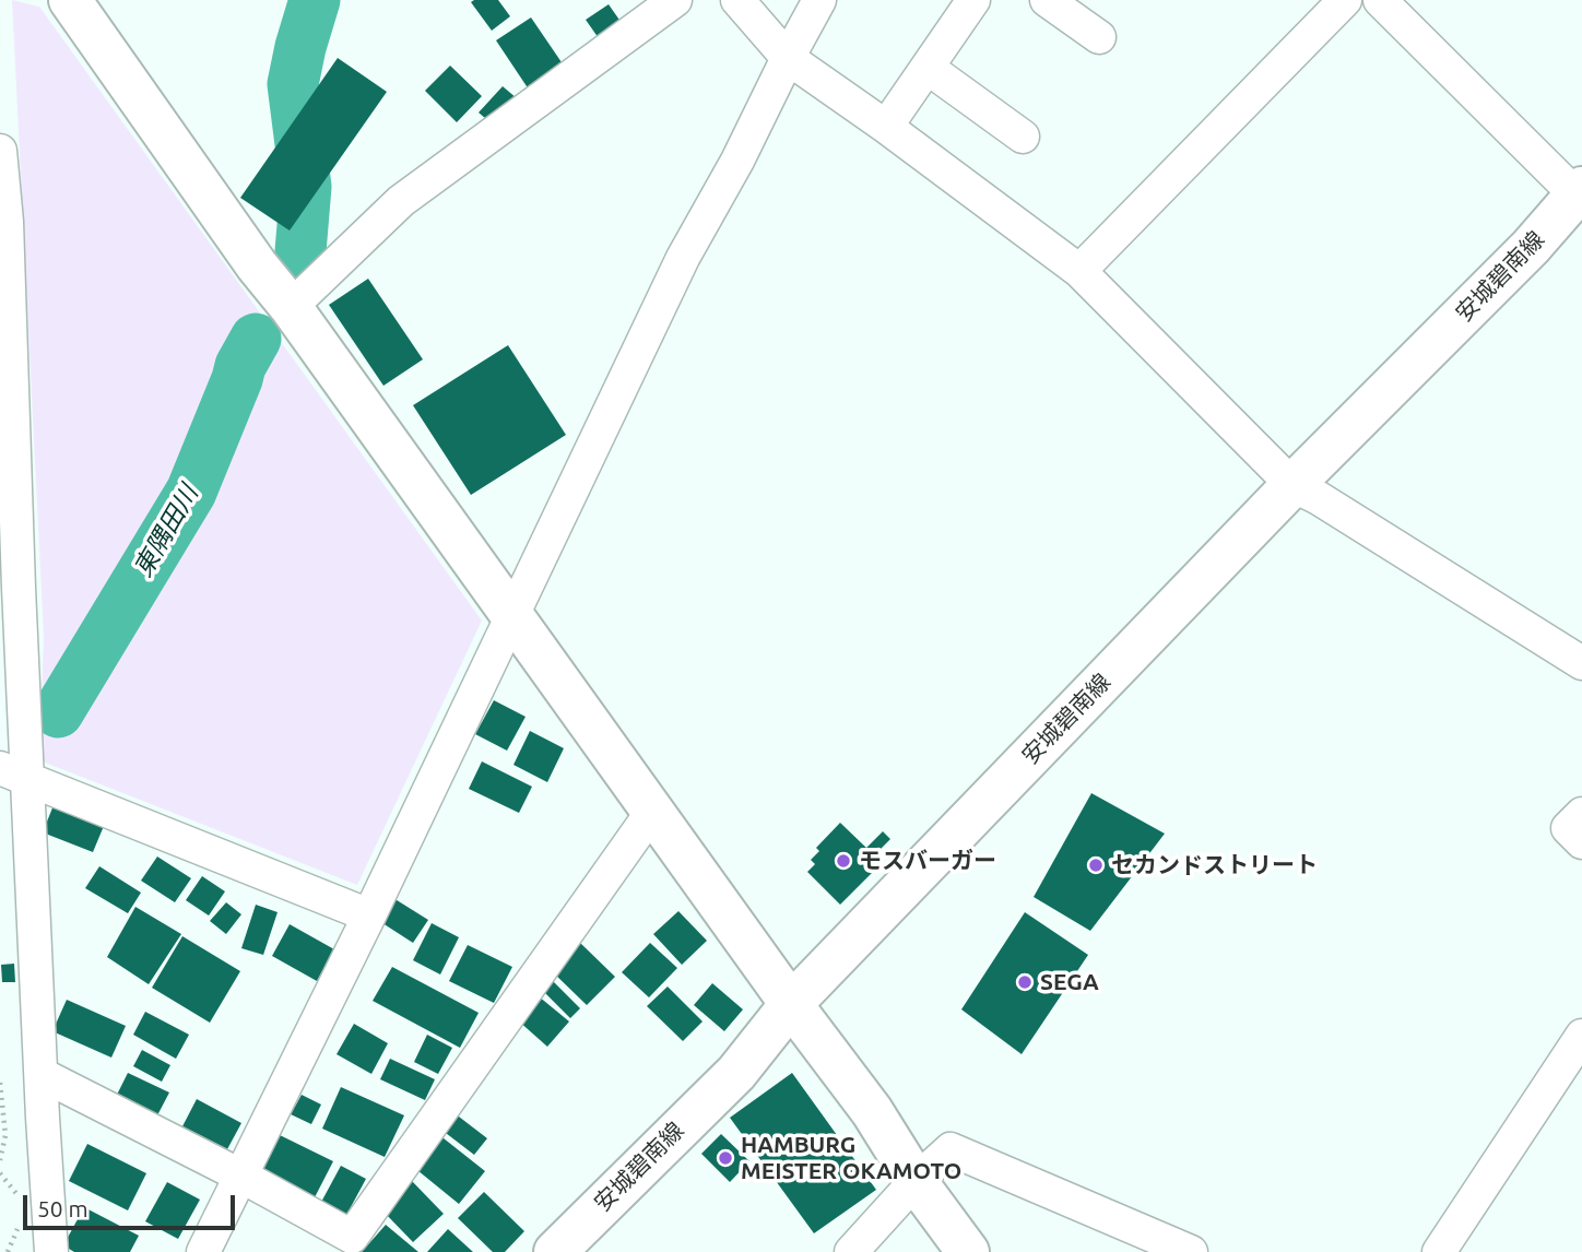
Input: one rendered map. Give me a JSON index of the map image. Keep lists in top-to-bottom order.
{
  "streets": {
    "street": ["安城碧南線"]
  },
  "water": ["東隅田川"],
  "places": [
    "モスバーガー",
    "セカンドストリート",
    "SEGA",
    "HAMBURG MEISTER OKAMOTO"
  ],
  "scale_bar": "50 m"
}
